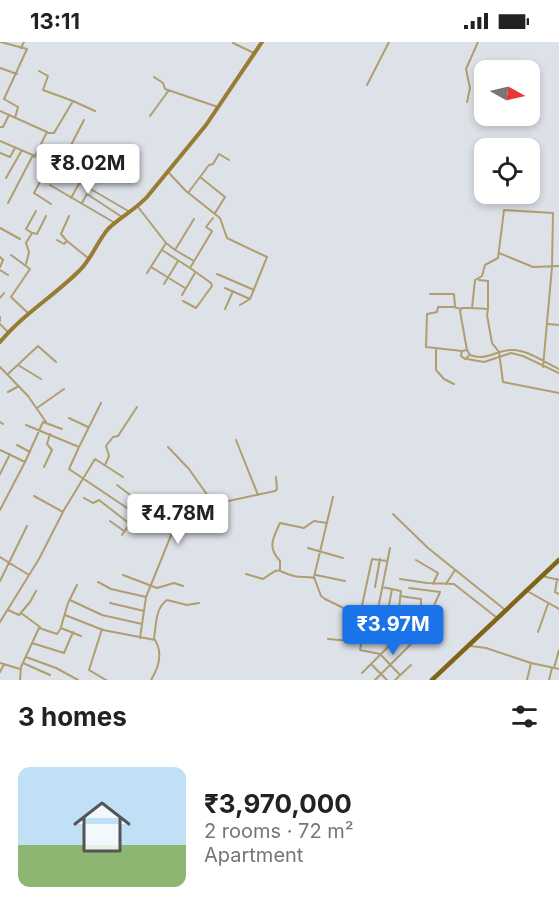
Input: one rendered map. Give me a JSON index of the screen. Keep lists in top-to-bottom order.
{
  "north": "right",
  "page": {
    "status": "13:11",
    "price": ["₹8.02M", "₹4.78M", "₹3.97M"],
    "heading": "3 homes",
    "list": [
      {
        "name": "₹3,970,000",
        "note": "2 rooms · 72 m² · Apartment"
      }
    ]
  }
}
